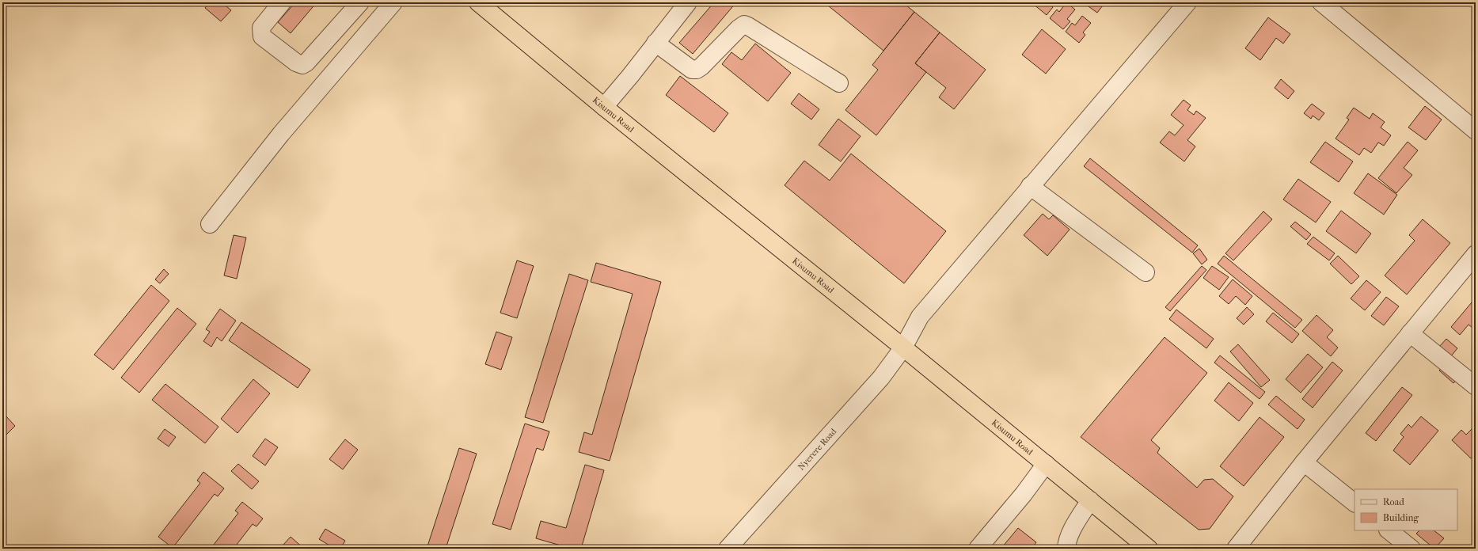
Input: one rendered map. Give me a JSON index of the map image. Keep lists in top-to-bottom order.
{
  "streets": {
    "highway": ["Kisumu Road"],
    "street": ["Nyerere Road"]
  },
  "crossings": [
    ["Kisumu Road", "Nyerere Road"]
  ],
  "legend": ["Road", "Building"]
}
